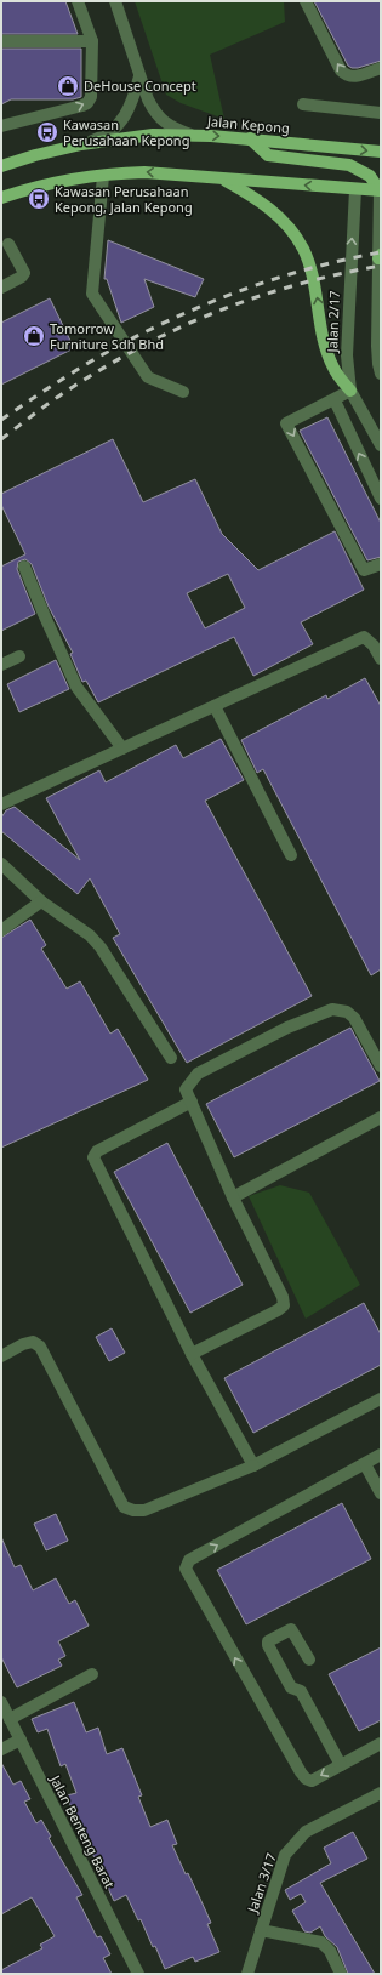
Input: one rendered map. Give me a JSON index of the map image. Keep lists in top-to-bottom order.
{
  "streets": {
    "main road": ["Jalan Kepong"],
    "street": ["Jalan 2/17", "Jalan Benteng Barat", "Jalan 3/17"]
  },
  "places": {
    "shop": ["DeHouse Concept", "Tomorrow Furniture Sdh Bhd"],
    "bus stop": ["Kawasan Perusahaan Kepong", "Kawasan Perusahaan Kepong, Jalan Kepong"]
  }
}
